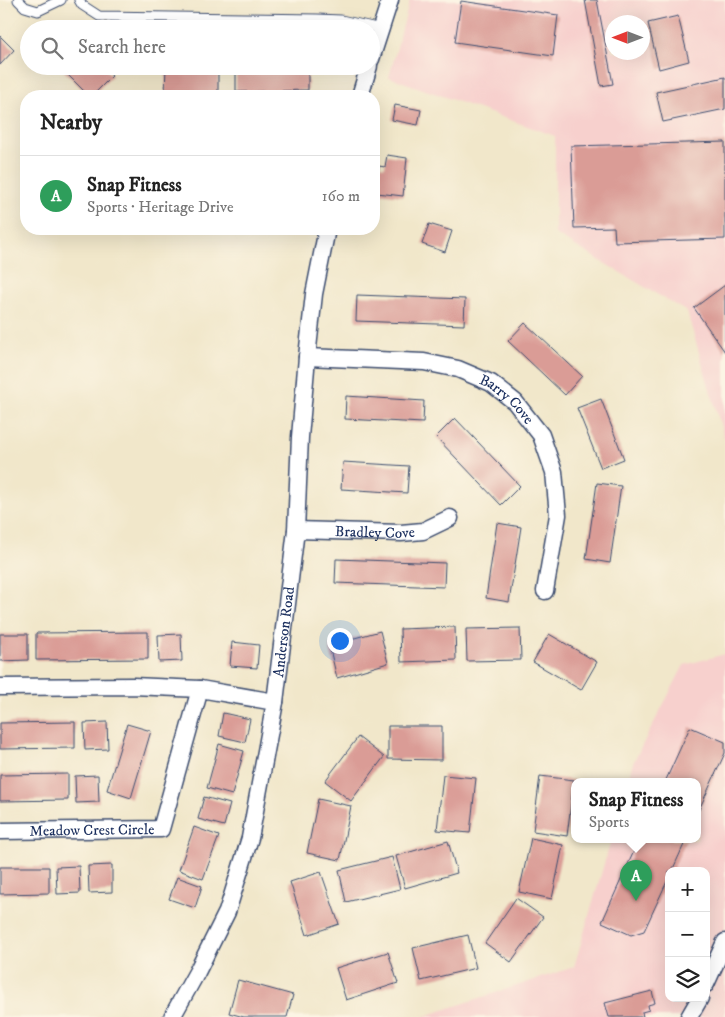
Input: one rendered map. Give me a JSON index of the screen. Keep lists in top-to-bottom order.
{
  "streets": {
    "street": [
      "Barry Cove",
      "Bradley Cove",
      "Anderson Road",
      "Meadow Crest Circle"
    ]
  },
  "crossings": [
    ["Barry Cove", "Anderson Road"],
    ["Bradley Cove", "Anderson Road"]
  ],
  "north": "left",
  "page": {
    "search": "Search here",
    "heading": "Nearby",
    "list": [
      {
        "mark": "A",
        "name": "Snap Fitness",
        "note": "Sports · Heritage Drive",
        "value": "160 m"
      }
    ],
    "popup": ["Snap Fitness", "Sports"],
    "pins": "A",
    "map_buttons": ["+", "−"]
  }
}
